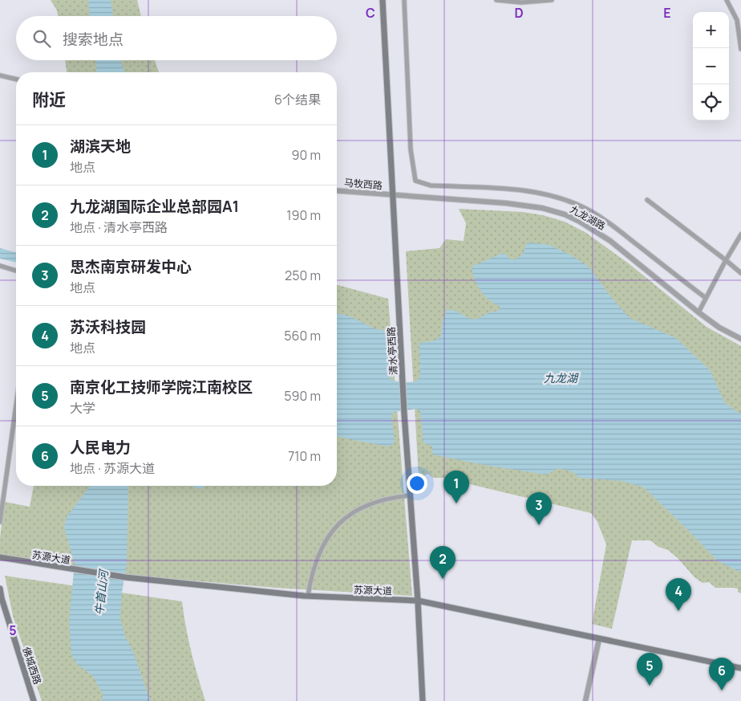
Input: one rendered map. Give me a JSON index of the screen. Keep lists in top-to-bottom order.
{
  "streets": {
    "main road": ["清水亭西路", "苏源大道", "佛城西路"],
    "street": ["马牧西路", "九龙湖路"]
  },
  "crossings": [
    ["马牧西路", "九龙湖路"],
    ["马牧西路", "清水亭西路"],
    ["九龙湖路", "清水亭西路"],
    ["清水亭西路", "苏源大道"]
  ],
  "water": ["九龙湖", "牛首山河"],
  "page": {
    "map_buttons": ["+", "−"],
    "search": "搜索地点",
    "heading": ["附近", "6个结果"],
    "list": [
      {
        "mark": "1",
        "name": "湖滨天地",
        "note": "地点",
        "value": "90 m"
      },
      {
        "mark": "2",
        "name": "九龙湖国际企业总部园A1",
        "note": "地点 · 清水亭西路",
        "value": "190 m"
      },
      {
        "mark": "3",
        "name": "思杰南京研发中心",
        "note": "地点",
        "value": "250 m"
      },
      {
        "mark": "4",
        "name": "苏沃科技园",
        "note": "地点",
        "value": "560 m"
      },
      {
        "mark": "5",
        "name": "南京化工技师学院江南校区",
        "note": "大学",
        "value": "590 m"
      },
      {
        "mark": "6",
        "name": "人民电力",
        "note": "地点 · 苏源大道",
        "value": "710 m"
      }
    ],
    "pins": [
      "1",
      "3",
      "2",
      "4",
      "5",
      "6"
    ]
  },
  "grid": {
    "columns": ["C", "D", "E"],
    "rows": ["5"]
  }
}
